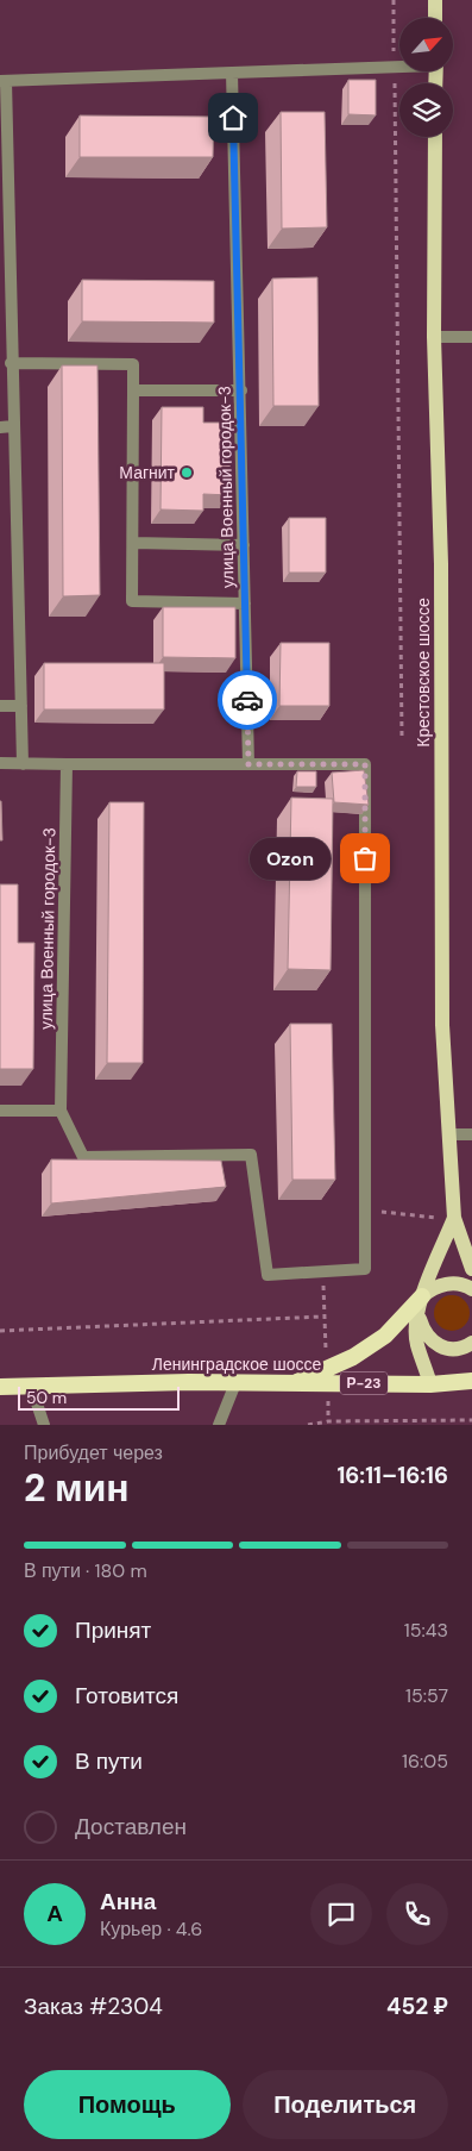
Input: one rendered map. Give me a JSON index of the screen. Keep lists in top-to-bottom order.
{
  "streets": {
    "highway": ["Ленинградское шоссе", "Р-23"],
    "main road": ["Крестовское шоссе"],
    "street": ["улица Военный городок-3"]
  },
  "crossings": [
    ["Крестовское шоссе", "Ленинградское шоссе"]
  ],
  "places": ["Магнит", "Ozon"],
  "scale_bar": "50 m",
  "north": "top right",
  "page": {
    "bubble": "Ozon",
    "scale": "50 m",
    "heading": ["2 мин", "Прибудет через", "16:11–16:16"],
    "panel": [
      "Анна",
      "Курьер · 4.6",
      "Заказ #2304",
      "452 ₽"
    ],
    "bar": "В пути · 180 m",
    "list": [
      ["Принят", "15:43"],
      ["Готовится", "15:57"],
      ["В пути", "16:05"],
      "Доставлен"
    ],
    "round": "А",
    "buttons": ["Помощь", "Поделиться"]
  }
}
